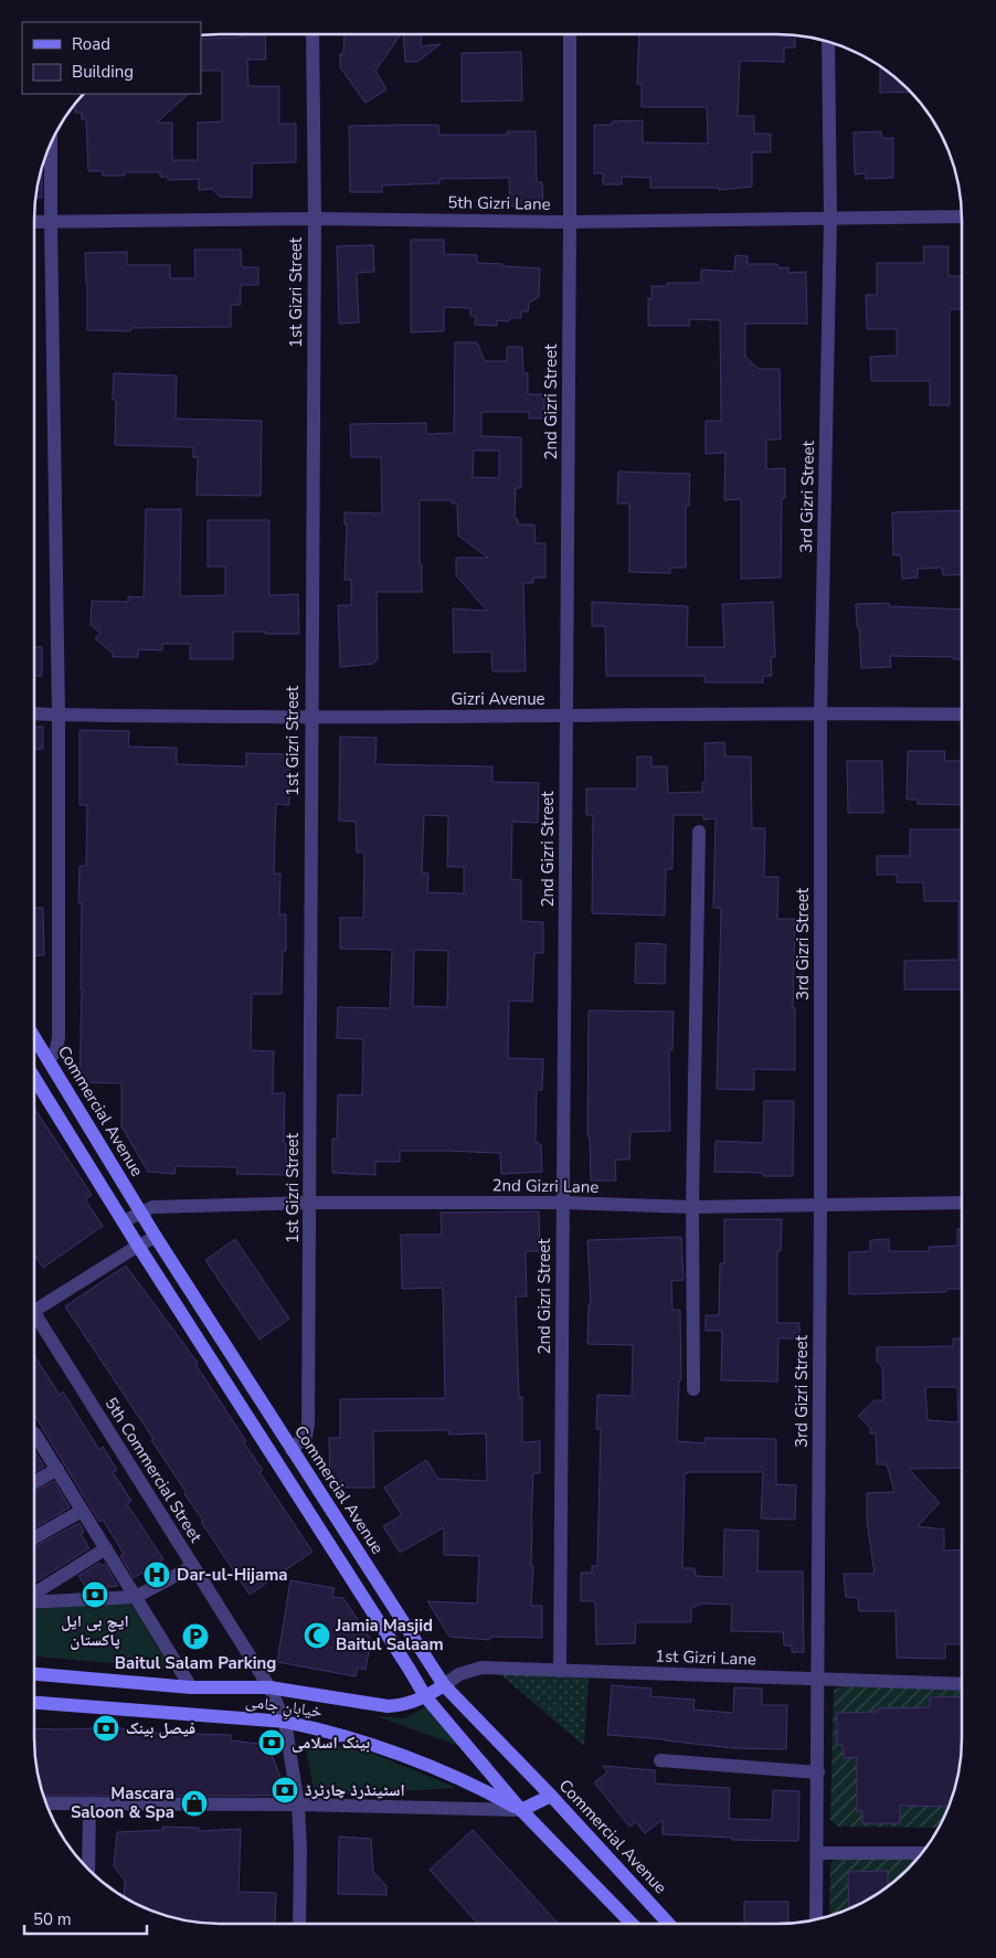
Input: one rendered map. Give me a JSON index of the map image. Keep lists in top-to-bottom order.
{
  "streets": {
    "main road": ["Commercial Avenue", "خیابانِ جامی"],
    "street": [
      "5th Gizri Lane",
      "1st Gizri Street",
      "2nd Gizri Street",
      "3rd Gizri Street",
      "Gizri Avenue",
      "2nd Gizri Lane",
      "5th Commercial Street",
      "1st Gizri Lane"
    ]
  },
  "crossings": [
    ["5th Gizri Lane", "1st Gizri Street"],
    ["5th Gizri Lane", "2nd Gizri Street"],
    ["5th Gizri Lane", "3rd Gizri Street"],
    ["1st Gizri Street", "Gizri Avenue"],
    ["1st Gizri Street", "Commercial Avenue"],
    ["1st Gizri Street", "2nd Gizri Lane"],
    ["2nd Gizri Street", "Gizri Avenue"],
    ["2nd Gizri Street", "2nd Gizri Lane"],
    ["2nd Gizri Street", "1st Gizri Lane"],
    ["3rd Gizri Street", "Gizri Avenue"],
    ["3rd Gizri Street", "2nd Gizri Lane"],
    ["3rd Gizri Street", "1st Gizri Lane"],
    ["Commercial Avenue", "2nd Gizri Lane"],
    ["Commercial Avenue", "1st Gizri Lane"],
    ["Commercial Avenue", "خیابانِ جامی"],
    ["5th Commercial Street", "خیابانِ جامی"],
    ["1st Gizri Lane", "خیابانِ جامی"]
  ],
  "places": {
    "hospital": ["Dar-ul-Hijama"],
    "bank": [
      "ایچ بی ایل پاکستان",
      "فیصل بینک",
      "بینک اسلامی",
      "اسٹینڈرڈ چارٹرڈ"
    ],
    "mosque": ["Jamia Masjid Baitul Salaam"],
    "parking": ["Baitul Salam Parking"],
    "shop": ["Mascara Saloon & Spa"]
  },
  "legend": ["Road", "Building"],
  "scale_bar": "50 m"
}
